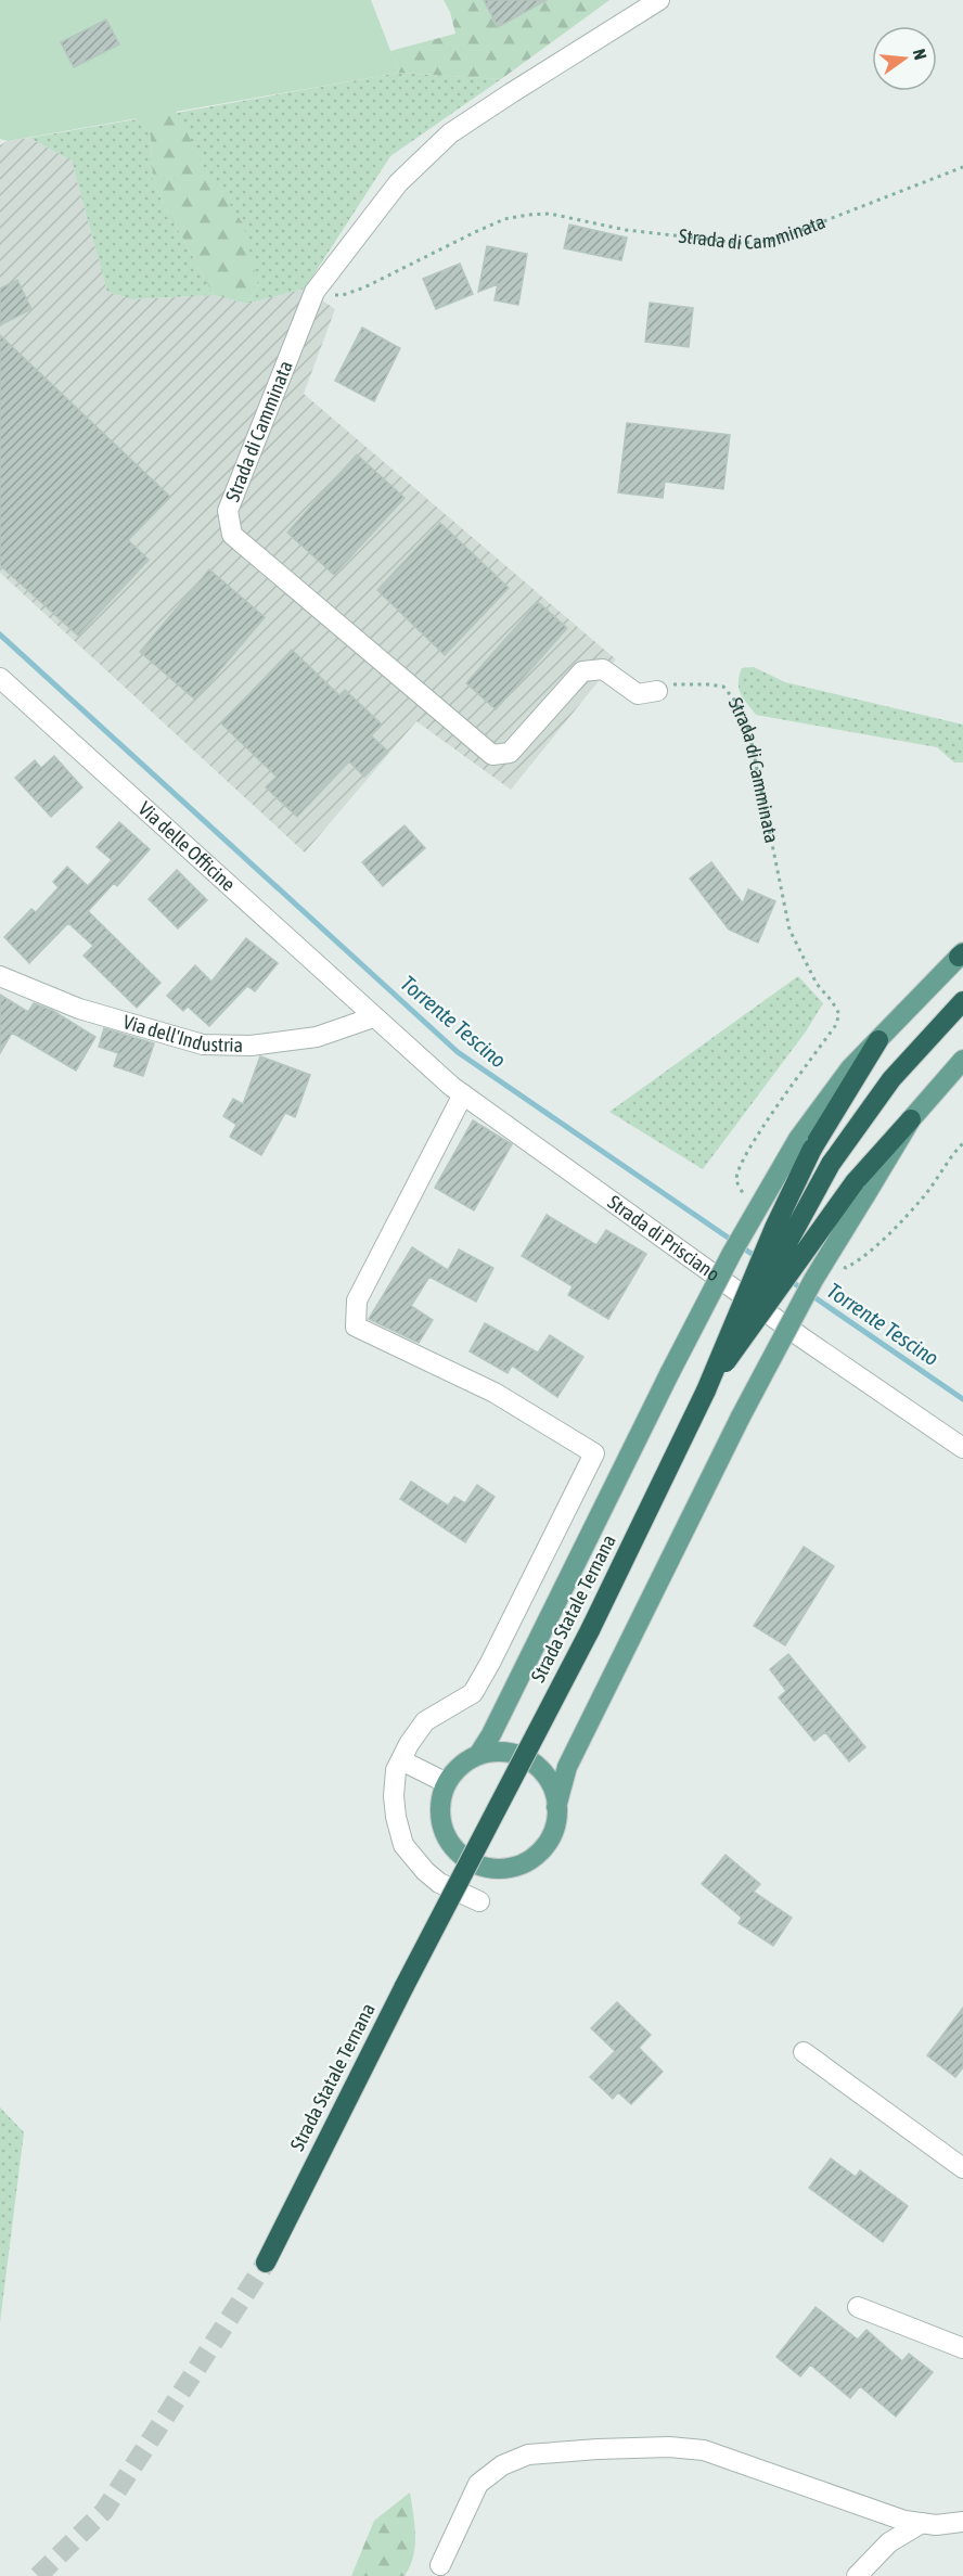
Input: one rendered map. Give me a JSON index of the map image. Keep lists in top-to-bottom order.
{
  "streets": {
    "highway": ["Strada Statale Ternana"],
    "street": [
      "Strada di Camminata",
      "Via delle Officine",
      "Via dell'Industria",
      "Strada di Prisciano"
    ]
  },
  "crossings": [
    ["Via delle Officine", "Via dell'Industria"],
    ["Via delle Officine", "Strada di Prisciano"],
    ["Via dell'Industria", "Strada di Prisciano"]
  ],
  "water": ["Torrente Tescino"],
  "north": "right"
}
